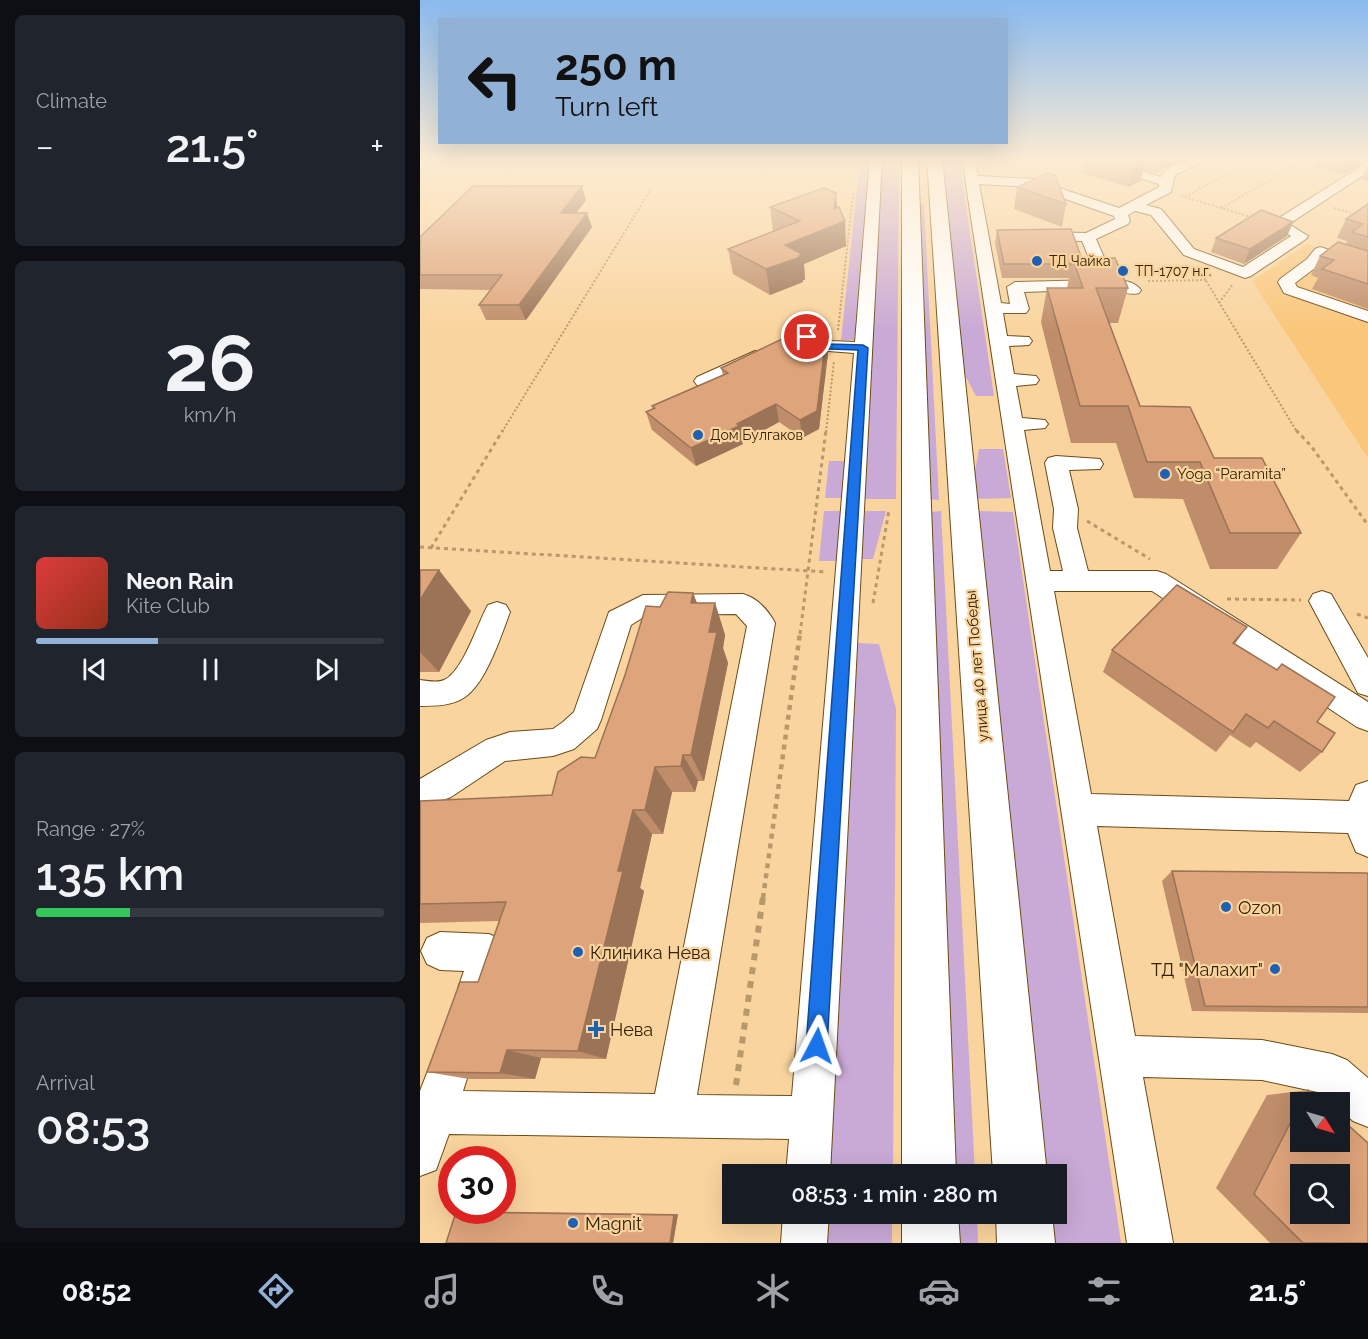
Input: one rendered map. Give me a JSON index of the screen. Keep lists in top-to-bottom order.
{
  "streets": {
    "main road": ["улица 40 лет Победы"]
  },
  "places": {
    "other": [
      "ТД Чайка",
      "ТП-1707 н.г.",
      "Дом Булгаков",
      "Yoga “Paramita”",
      "Ozon",
      "Клиника Нева",
      "ТД \"Малахит\"",
      "Magnit"
    ],
    "health": ["Нева"]
  },
  "north": "bottom right",
  "page": {
    "tile": [
      "Climate",
      ["26", "km/h"],
      ["Range · 27%", "135 km"],
      ["Arrival", "08:53"]
    ],
    "turn": ["250 m", "Turn left"],
    "heat": ["−", "21.5°", "+"],
    "song": ["Neon Rain", "Kite Club"],
    "limit": "30",
    "trip": "08:53 · 1 min · 280 m",
    "tabs": ["08:52", "21.5°"]
  }
}
